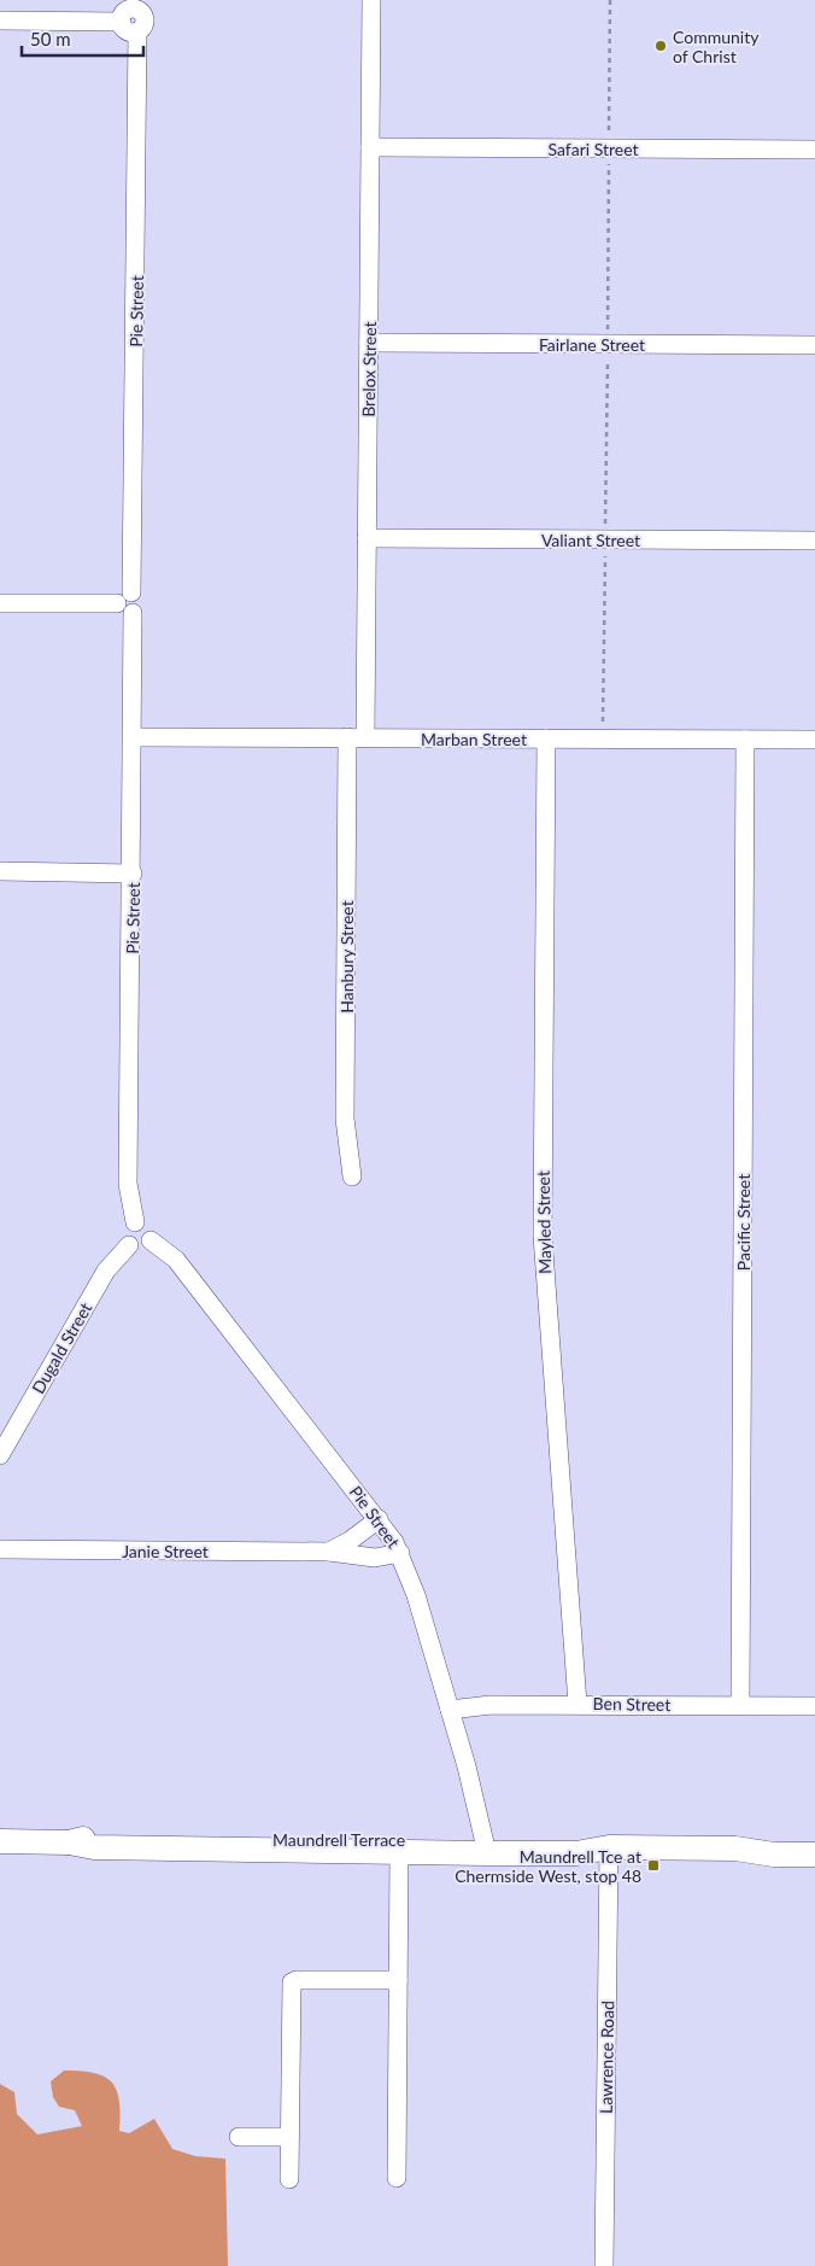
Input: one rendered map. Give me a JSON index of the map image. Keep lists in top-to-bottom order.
{
  "streets": {
    "main road": ["Maundrell Terrace"],
    "street": [
      "Safari Street",
      "Pie Street",
      "Fairlane Street",
      "Brelox Street",
      "Valiant Street",
      "Marban Street",
      "Hanbury Street",
      "Mayled Street",
      "Pacific Street",
      "Dugald Street",
      "Janie Street",
      "Ben Street",
      "Lawrence Road"
    ]
  },
  "crossings": [
    ["Safari Street", "Brelox Street"],
    ["Pie Street", "Marban Street"],
    ["Pie Street", "Dugald Street"],
    ["Pie Street", "Janie Street"],
    ["Pie Street", "Ben Street"],
    ["Pie Street", "Maundrell Terrace"],
    ["Fairlane Street", "Brelox Street"],
    ["Brelox Street", "Valiant Street"],
    ["Brelox Street", "Marban Street"],
    ["Brelox Street", "Hanbury Street"],
    ["Marban Street", "Hanbury Street"],
    ["Marban Street", "Mayled Street"],
    ["Marban Street", "Pacific Street"],
    ["Mayled Street", "Ben Street"],
    ["Pacific Street", "Ben Street"],
    ["Maundrell Terrace", "Lawrence Road"]
  ],
  "places": {
    "other": ["Community of Christ"],
    "transit": ["Maundrell Tce at Chermside West, stop 48"]
  },
  "scale_bar": "50 m"
}
